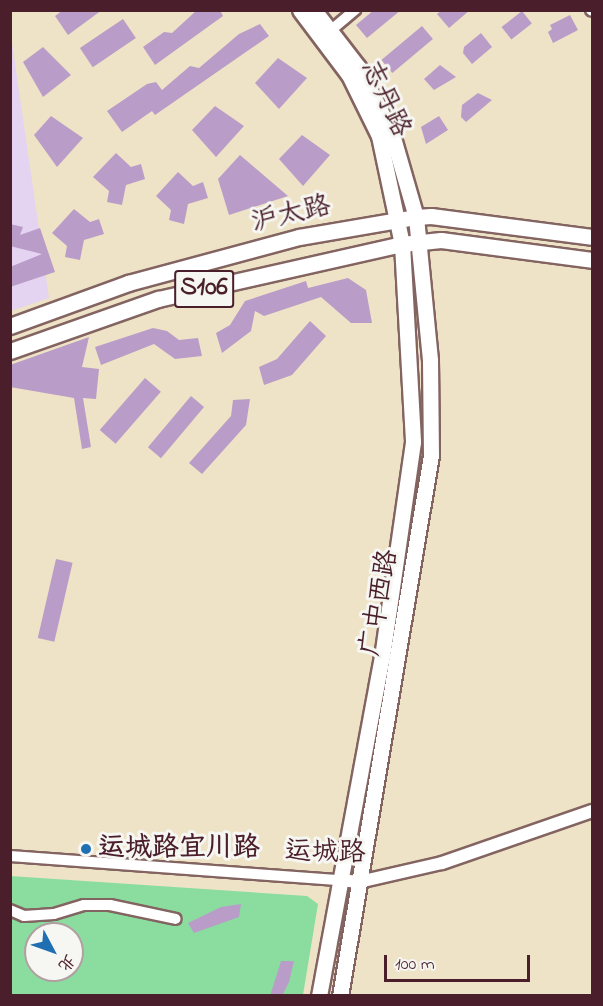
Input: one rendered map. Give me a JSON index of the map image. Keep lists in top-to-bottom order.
{
  "streets": {
    "main road": [
      "志丹路",
      "沪太路",
      "S106",
      "广中西路"
    ],
    "street": ["运城路"]
  },
  "crossings": [
    ["志丹路", "沪太路"],
    ["志丹路", "广中西路"],
    ["沪太路", "广中西路"],
    ["广中西路", "运城路"]
  ],
  "places": ["运城路宜川路"],
  "scale_bar": "100 m",
  "north": "bottom right"
}
